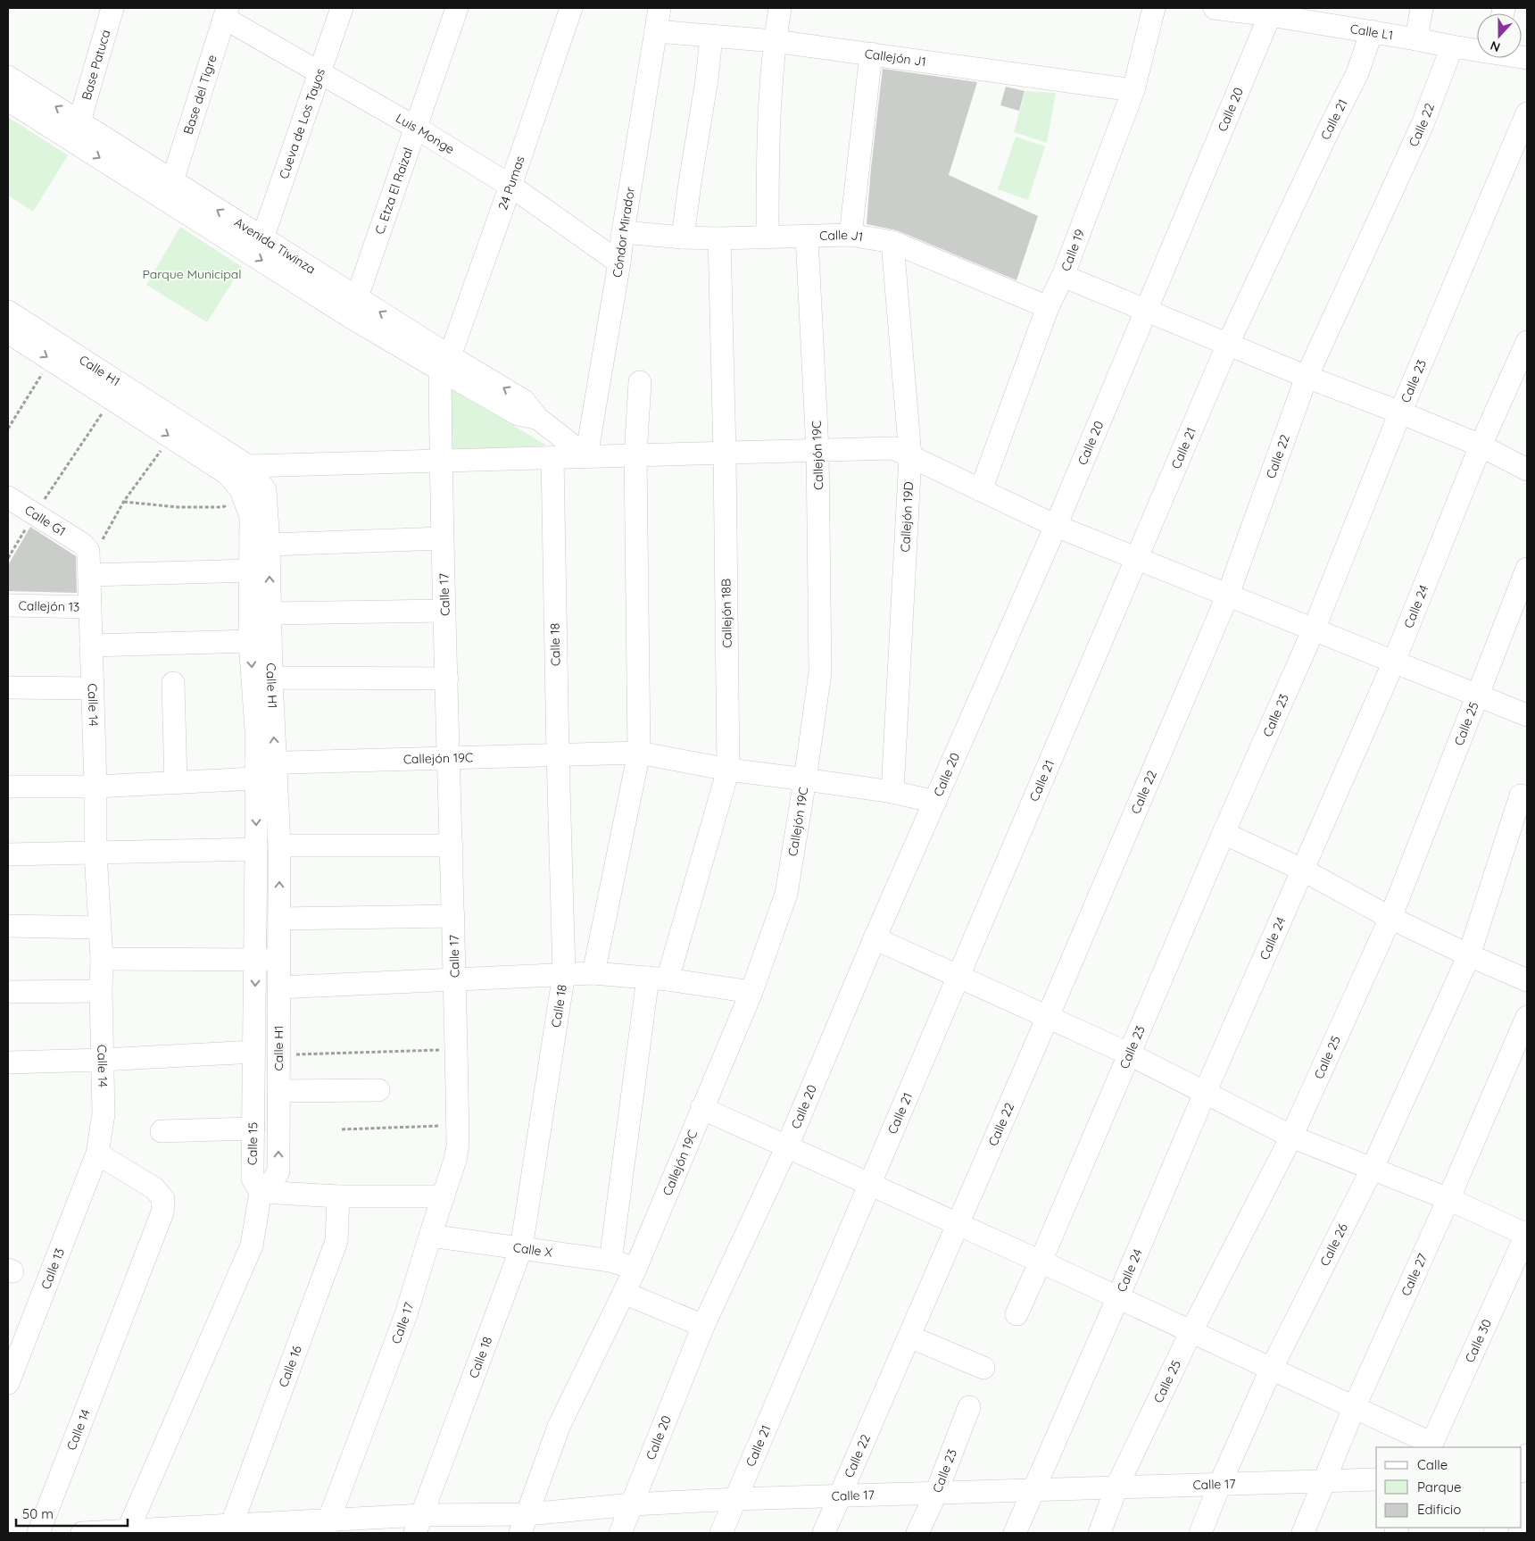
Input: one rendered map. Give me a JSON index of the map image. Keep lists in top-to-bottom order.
{
  "streets": {
    "street": [
      "Calle L1",
      "Callejón J1",
      "Base Patuca",
      "Base del Tigre",
      "Calle 20",
      "Calle 21",
      "Cueva de Los Tayos",
      "Calle 22",
      "Luis Monge",
      "24 Pumas",
      "C. Etza El Raizal",
      "Cóndor Mirador",
      "Calle J1",
      "Avenida Tiwinza",
      "Calle 19",
      "Calle H1",
      "Calle 23",
      "Callejón 19C",
      "Callejón 19D",
      "Calle G1",
      "Calle 17",
      "Callejón 13",
      "Calle 24",
      "Callejón 18B",
      "Calle 18",
      "Calle 14",
      "Calle 25",
      "Calle 15",
      "Calle 26",
      "Calle X",
      "Calle 13",
      "Calle 27",
      "Calle 30",
      "Calle 16"
    ]
  },
  "crossings": [
    ["Calle L1", "Calle 20"],
    ["Calle L1", "Calle 21"],
    ["Calle L1", "Calle 22"],
    ["Callejón J1", "Cóndor Mirador"],
    ["Callejón J1", "Calle 19"],
    ["Base Patuca", "Avenida Tiwinza"],
    ["Base del Tigre", "Luis Monge"],
    ["Base del Tigre", "Avenida Tiwinza"],
    ["Calle 20", "Calle 17"],
    ["Calle 21", "Calle 17"],
    ["Cueva de Los Tayos", "Luis Monge"],
    ["Cueva de Los Tayos", "Avenida Tiwinza"],
    ["Calle 22", "Calle 17"],
    ["Luis Monge", "24 Pumas"],
    ["Luis Monge", "C. Etza El Raizal"],
    ["Luis Monge", "Cóndor Mirador"],
    ["24 Pumas", "Avenida Tiwinza"],
    ["24 Pumas", "Calle 17"],
    ["C. Etza El Raizal", "Avenida Tiwinza"],
    ["Cóndor Mirador", "Calle J1"],
    ["Cóndor Mirador", "Avenida Tiwinza"],
    ["Calle J1", "Calle 19"],
    ["Calle J1", "Callejón 19C"],
    ["Calle J1", "Callejón 19D"],
    ["Calle J1", "Callejón 18B"],
    ["Avenida Tiwinza", "Calle 17"],
    ["Calle H1", "Callejón 19C"],
    ["Calle H1", "Calle 15"],
    ["Calle 23", "Calle 17"],
    ["Callejón 19C", "Calle 17"],
    ["Callejón 19C", "Callejón 18B"],
    ["Callejón 19C", "Calle 18"],
    ["Callejón 19C", "Calle 14"],
    ["Callejón 19C", "Calle 15"],
    ["Callejón 19C", "Calle X"],
    ["Calle G1", "Calle 14"],
    ["Calle 17", "Calle 24"],
    ["Calle 17", "Calle 18"],
    ["Calle 17", "Calle 25"],
    ["Calle 17", "Calle 26"],
    ["Calle 17", "Calle X"],
    ["Calle 17", "Calle 27"],
    ["Calle 17", "Calle 16"],
    ["Callejón 13", "Calle 14"],
    ["Callejón 18B", "Calle X"],
    ["Calle 18", "Calle X"],
    ["Calle 14", "Calle 13"]
  ],
  "one_way": ["Calle 15"],
  "parks": ["Parque Municipal"],
  "legend": ["Calle", "Parque", "Edificio"],
  "scale_bar": "50 m",
  "north": "bottom"
}
